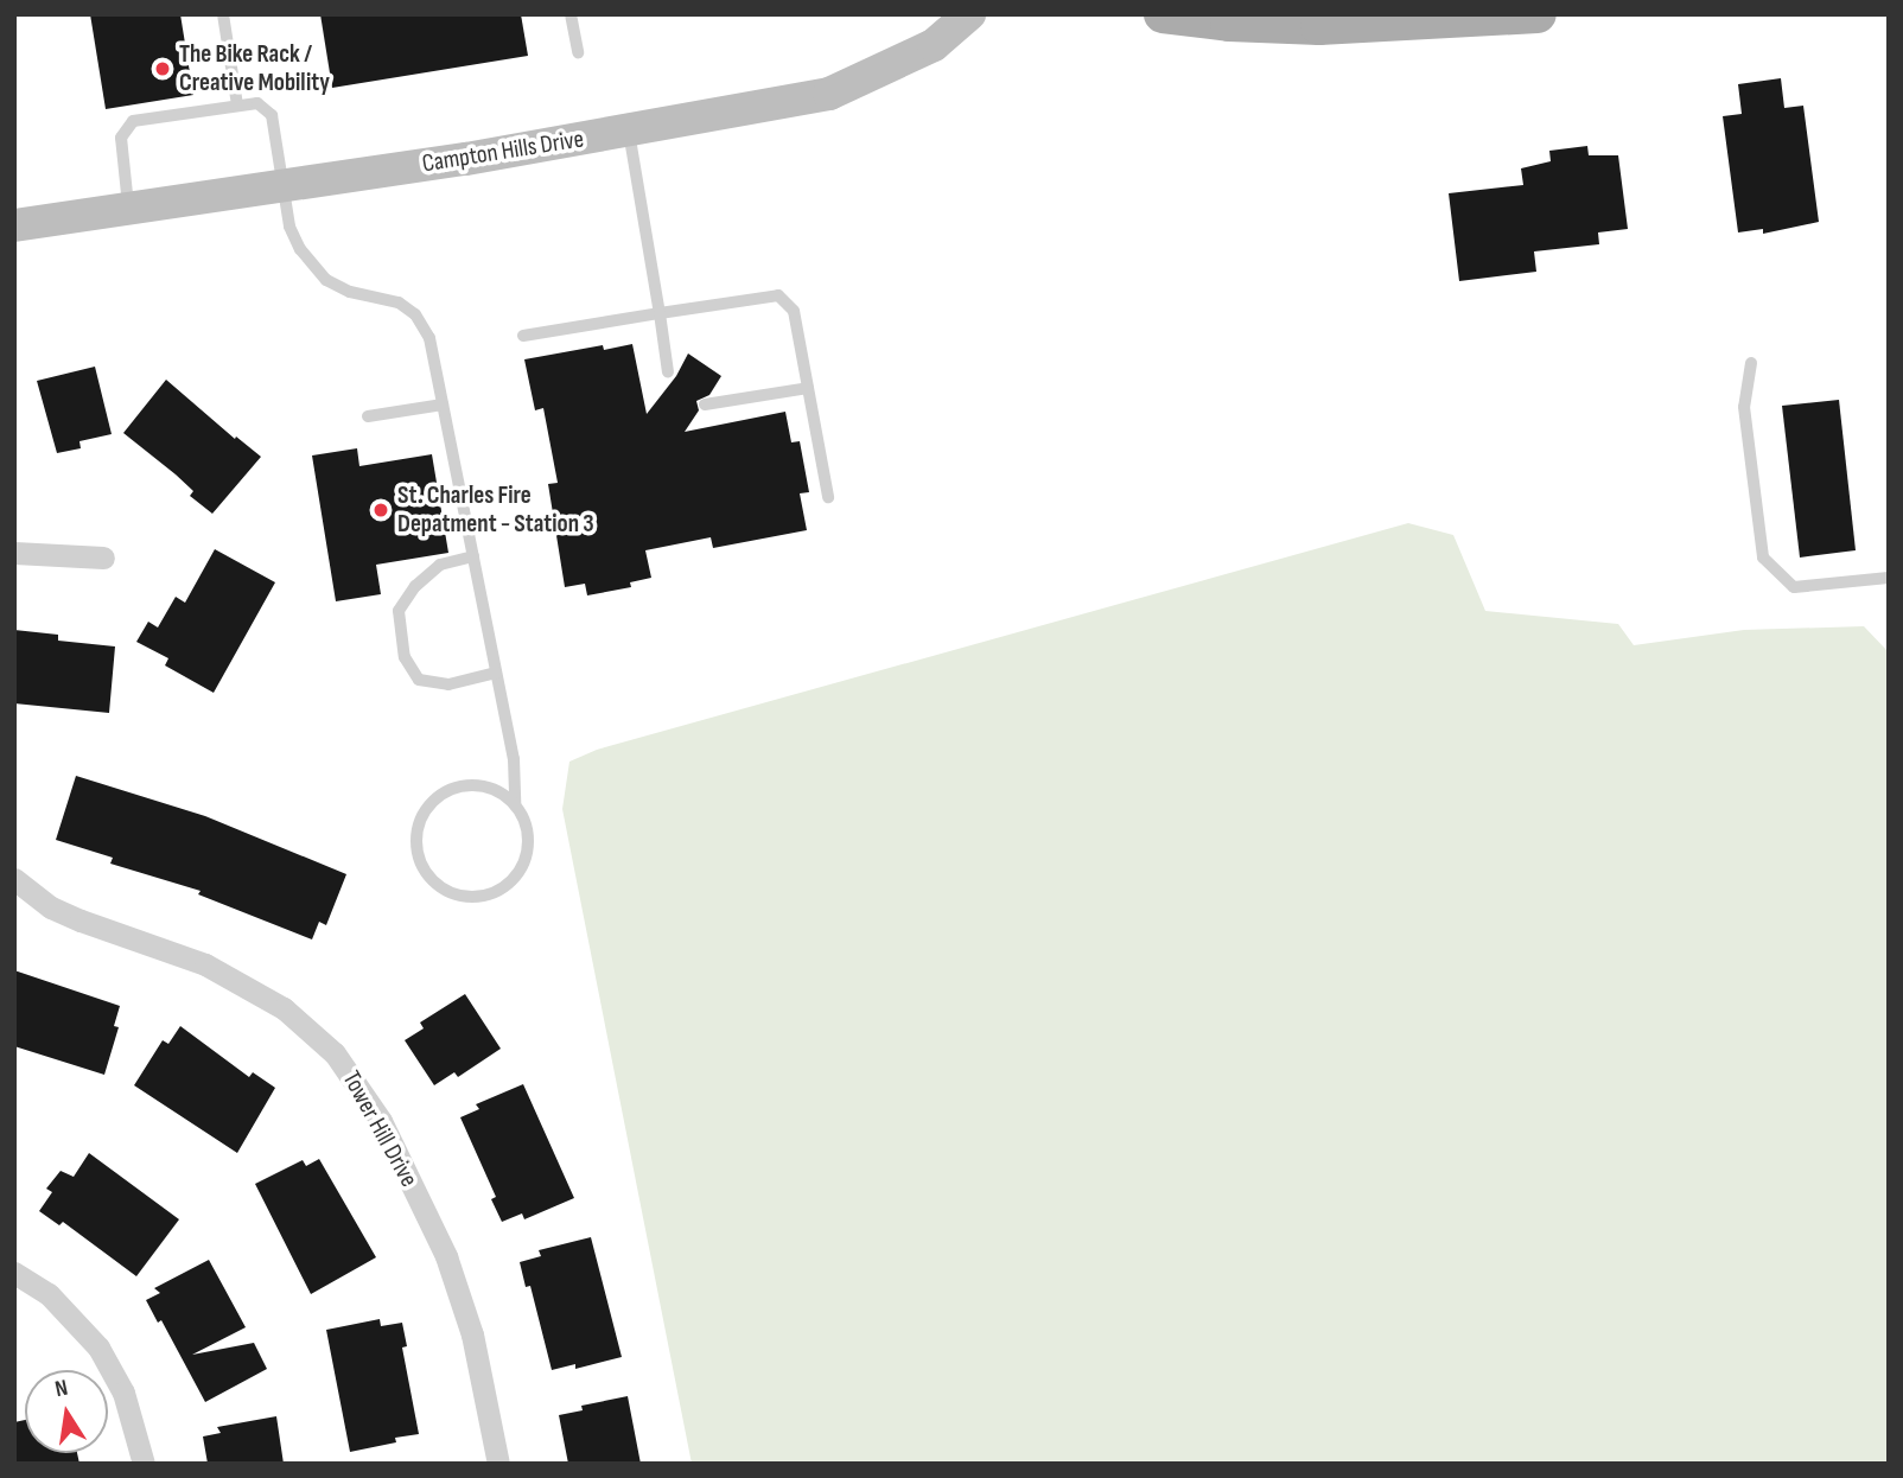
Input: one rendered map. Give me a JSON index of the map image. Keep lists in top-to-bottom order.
{
  "streets": {
    "street": ["Campton Hills Drive", "Tower Hill Drive"]
  },
  "places": ["The Bike Rack / Creative Mobility", "St. Charles Fire Depatment - Station 3"],
  "north": "top"
}
